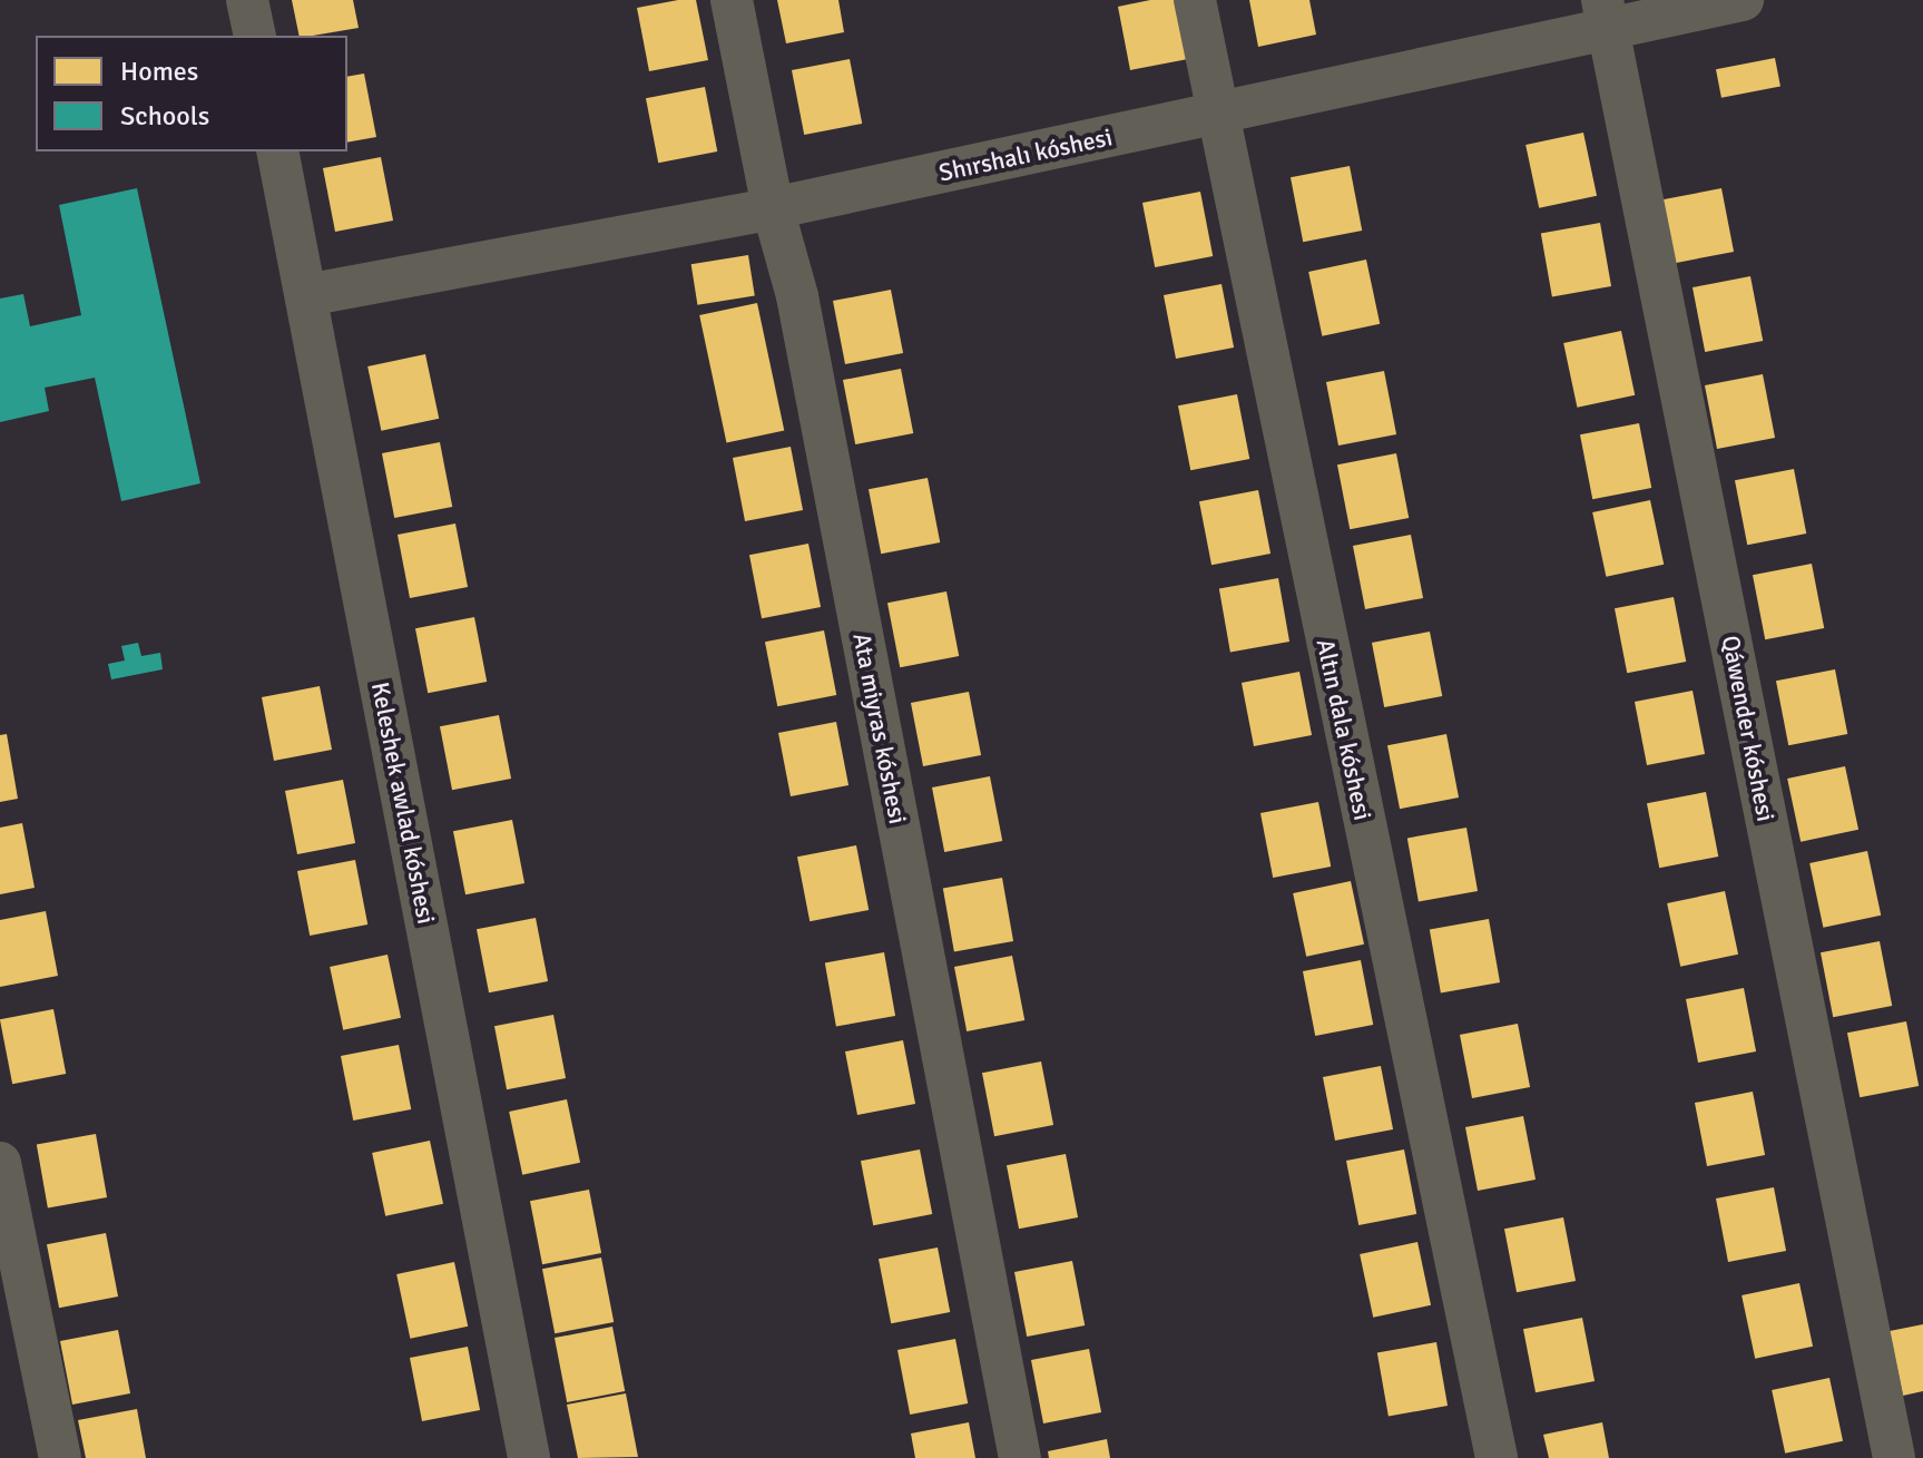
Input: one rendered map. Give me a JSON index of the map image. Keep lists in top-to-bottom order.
{
  "streets": {
    "street": [
      "Shırshalı kóshesi",
      "Ata miyras kóshesi",
      "Qáwender kóshesi",
      "Altın dala kóshesi",
      "Keleshek awlad kóshesi"
    ]
  },
  "crossings": [
    ["Shırshalı kóshesi", "Ata miyras kóshesi"],
    ["Shırshalı kóshesi", "Qáwender kóshesi"],
    ["Shırshalı kóshesi", "Altın dala kóshesi"],
    ["Shırshalı kóshesi", "Keleshek awlad kóshesi"]
  ],
  "legend": ["Homes", "Schools"]
}
